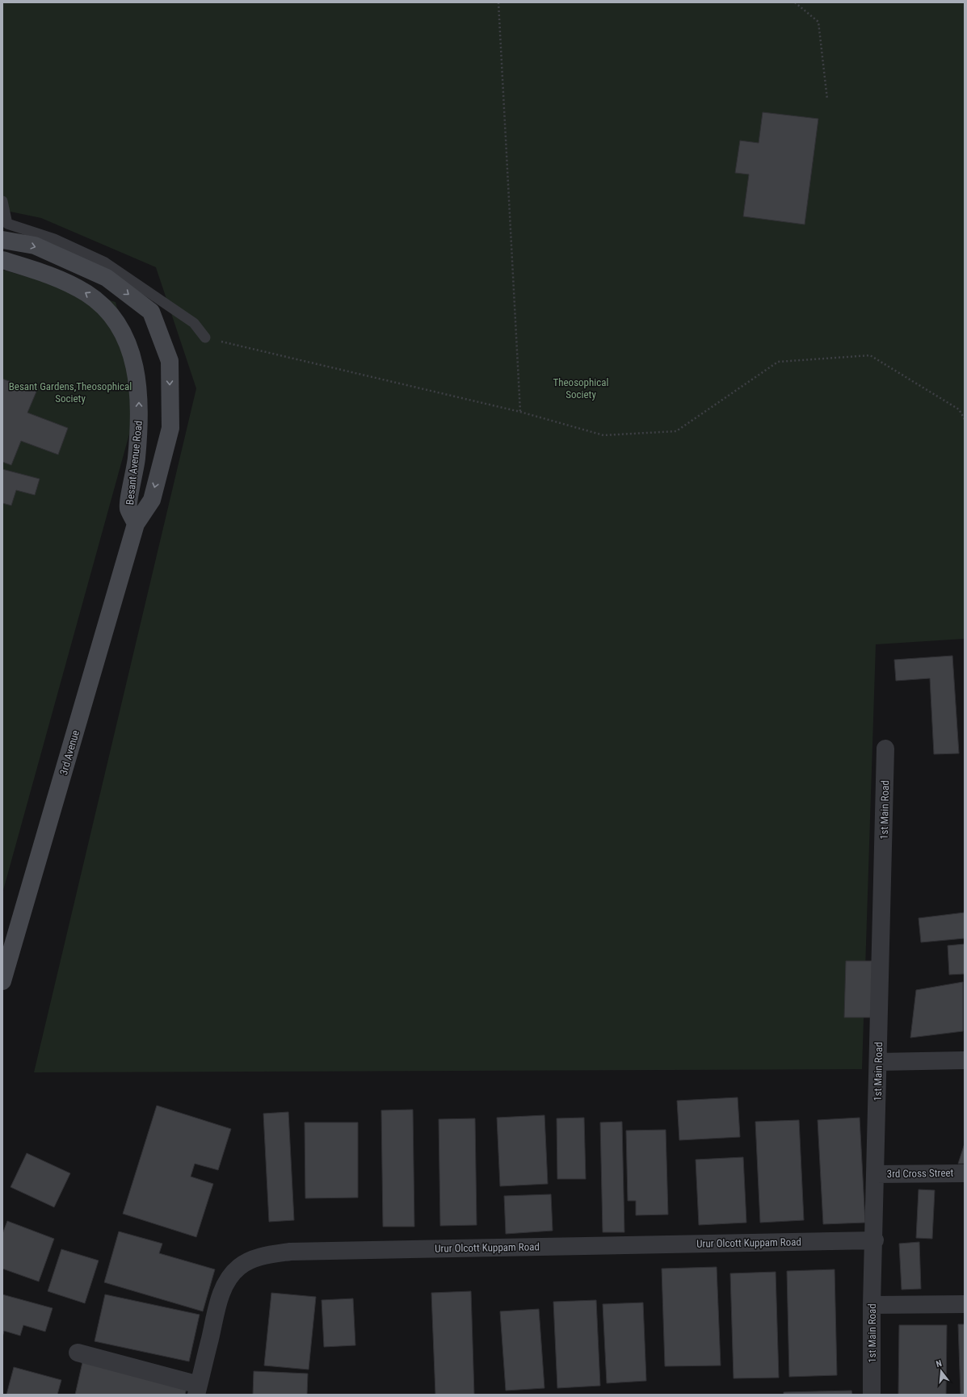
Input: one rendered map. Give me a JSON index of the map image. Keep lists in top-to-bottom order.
{
  "streets": {
    "main road": ["Besant Avenue Road", "3rd Avenue"],
    "street": ["1st Main Road", "3rd Cross Street", "Urur Olcott Kuppam Road"]
  },
  "crossings": [
    ["Besant Avenue Road", "3rd Avenue"],
    ["1st Main Road", "3rd Cross Street"],
    ["1st Main Road", "Urur Olcott Kuppam Road"]
  ],
  "parks": ["Theosophical Society", "Besant Gardens,Theosophical Society"],
  "north": "top"
}
